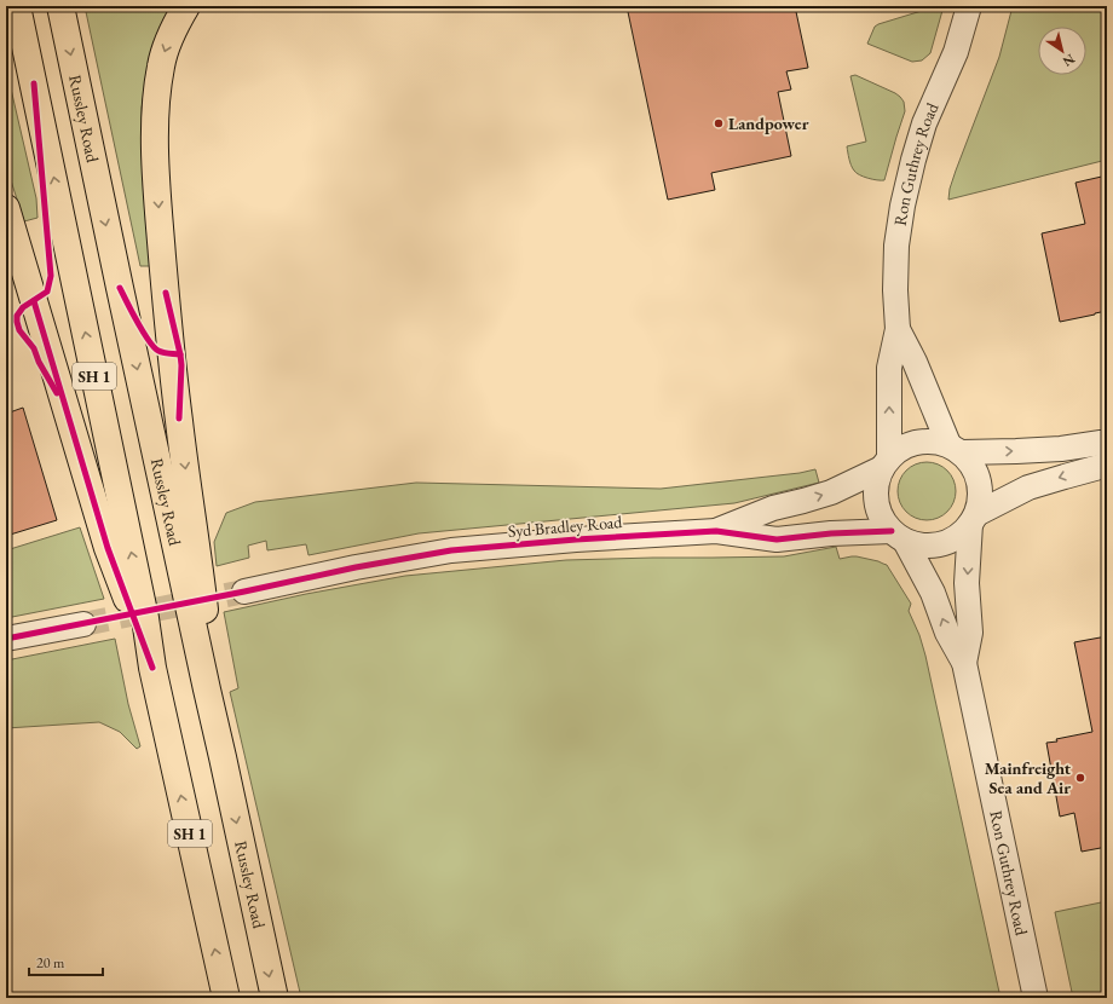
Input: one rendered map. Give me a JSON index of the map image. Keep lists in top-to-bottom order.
{
  "streets": {
    "highway": ["Russley Road", "SH 1"],
    "street": ["Ron Guthrey Road", "Syd Bradley Road"]
  },
  "crossings": [
    ["Ron Guthrey Road", "Syd Bradley Road"]
  ],
  "places": ["Landpower", "Mainfreight Sea and Air"],
  "scale_bar": "20 m",
  "north": "bottom right"
}
